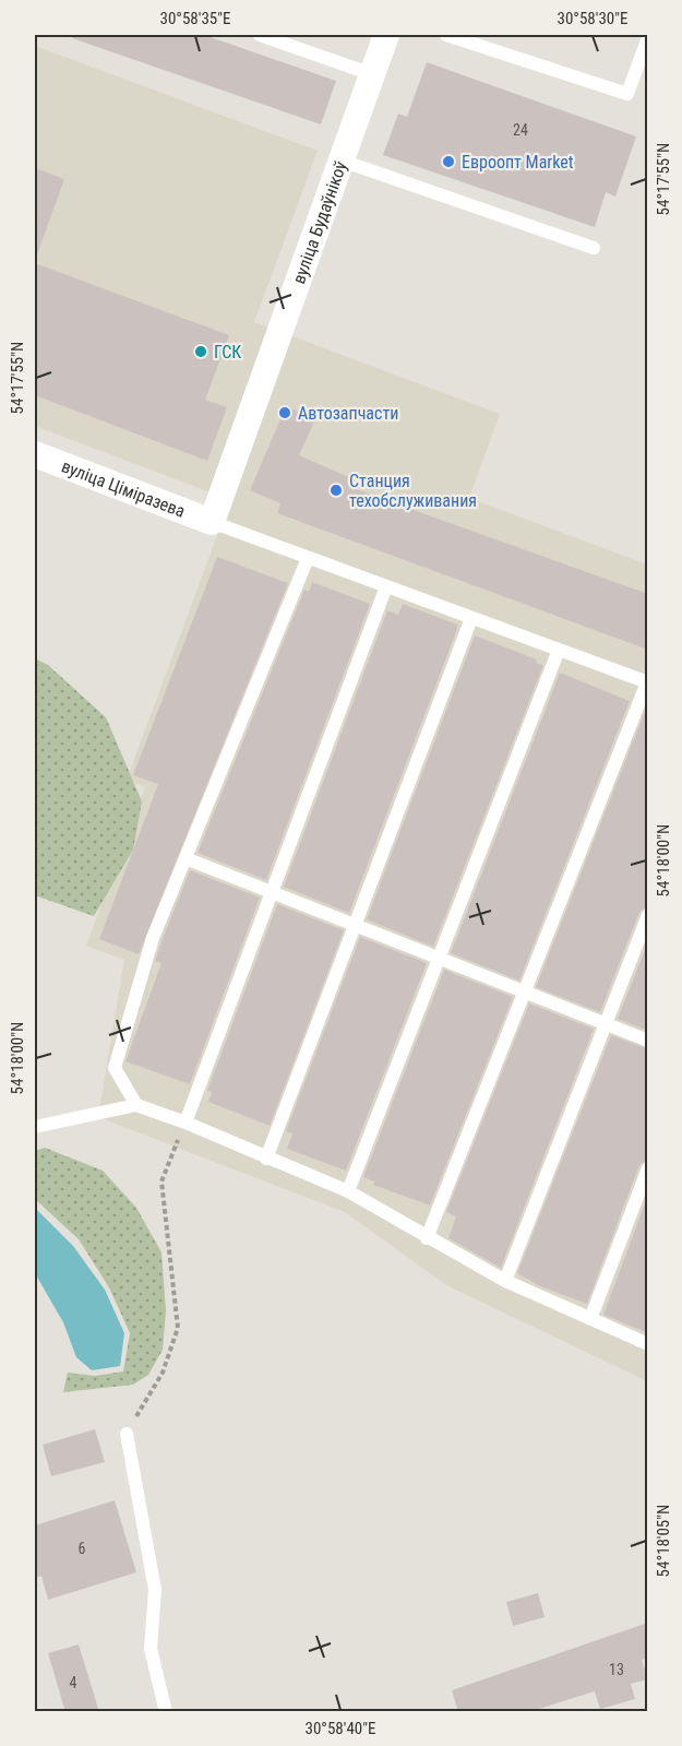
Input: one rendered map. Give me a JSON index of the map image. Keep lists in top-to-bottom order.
{
  "streets": {
    "street": ["вуліца Будаўнікоў", "вуліца Ціміразева"]
  },
  "crossings": [
    ["вуліца Будаўнікоў", "вуліца Ціміразева"]
  ],
  "places": [
    "Евроопт Market",
    "ГСК",
    "Автозапчасти",
    "Станция техобслуживания"
  ],
  "house_numbers": [
    "24",
    "6",
    "13",
    "4"
  ],
  "coordinates": [
    "30°58'35\"E",
    "30°58'30\"E",
    "54°17'55\"N",
    "54°18'00\"N",
    "54°18'05\"N",
    "30°58'40\"E"
  ]
}
